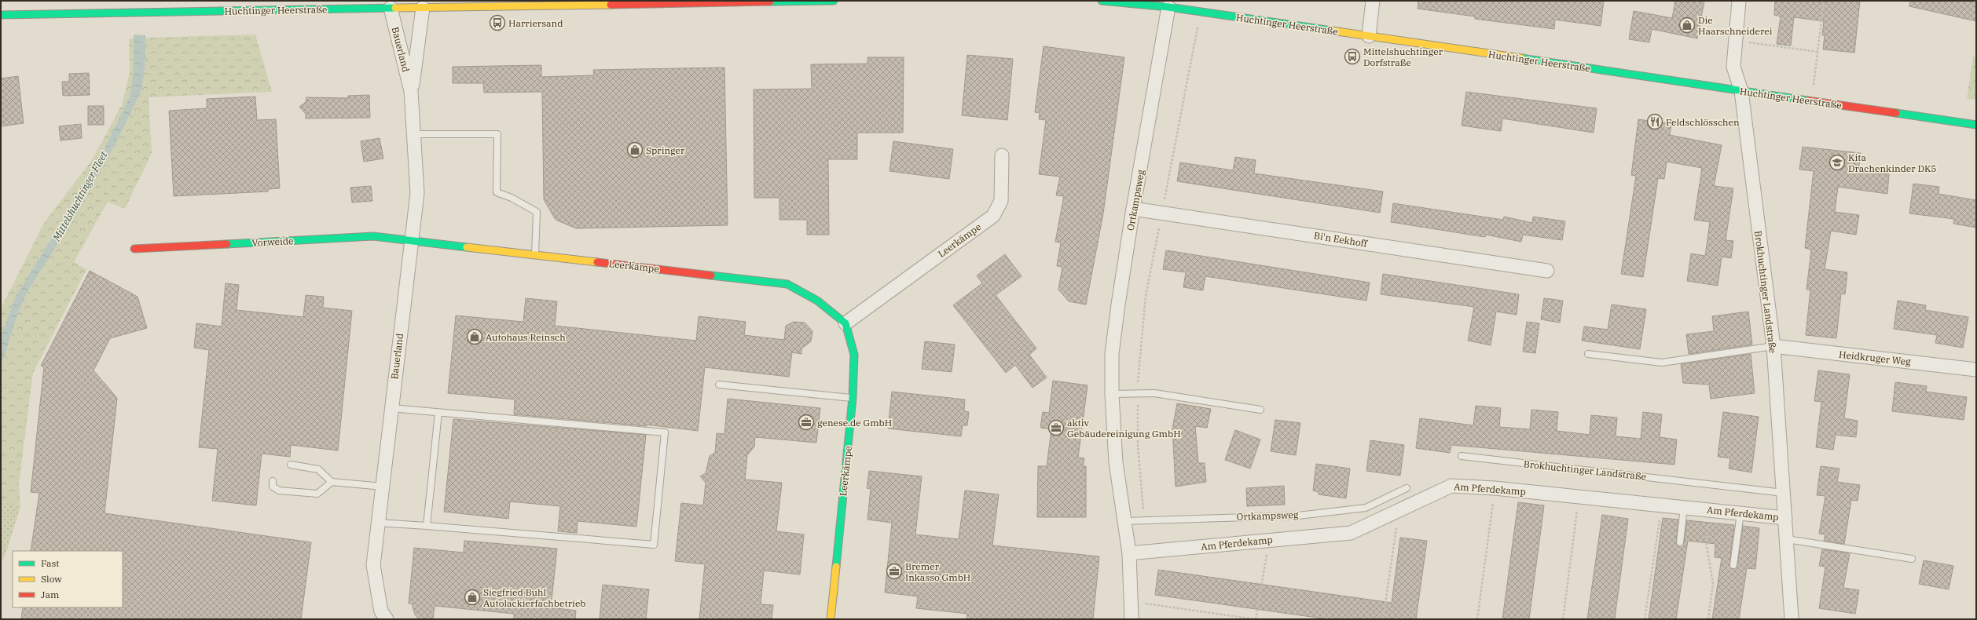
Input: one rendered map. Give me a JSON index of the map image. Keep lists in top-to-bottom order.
{
  "streets": {
    "main road": ["Huchtinger Heerstraße", "Leerkämpe", "Vorweide"],
    "street": [
      "Bauerland",
      "Ortkampsweg",
      "Bi'n Eekhoff",
      "Brokhuchtinger Landstraße",
      "Heidkruger Weg",
      "Am Pferdekamp"
    ]
  },
  "crossings": [
    ["Huchtinger Heerstraße", "Bauerland"],
    ["Huchtinger Heerstraße", "Ortkampsweg"],
    ["Huchtinger Heerstraße", "Brokhuchtinger Landstraße"],
    ["Bauerland", "Leerkämpe"],
    ["Bauerland", "Vorweide"],
    ["Ortkampsweg", "Bi'n Eekhoff"],
    ["Ortkampsweg", "Am Pferdekamp"],
    ["Leerkämpe", "Vorweide"],
    ["Brokhuchtinger Landstraße", "Heidkruger Weg"],
    ["Brokhuchtinger Landstraße", "Am Pferdekamp"]
  ],
  "water": ["Mittelshuchtinger Fleet"],
  "places": {
    "bus stop": ["Harriersand", "Mittelshuchtinger Dorfstraße"],
    "shop": [
      "Die Haarschneiderei",
      "Springer",
      "Autohaus Reinsch",
      "Siegfried Buhl Autolackierfachbetrieb"
    ],
    "restaurant": ["Feldschlösschen"],
    "school or university": ["Kita Drachenkinder DK5"],
    "office": ["genese.de GmbH", "aktiv Gebäudereinigung GmbH", "Bremer Inkasso GmbH"]
  },
  "legend": ["Fast", "Slow", "Jam"]
}
